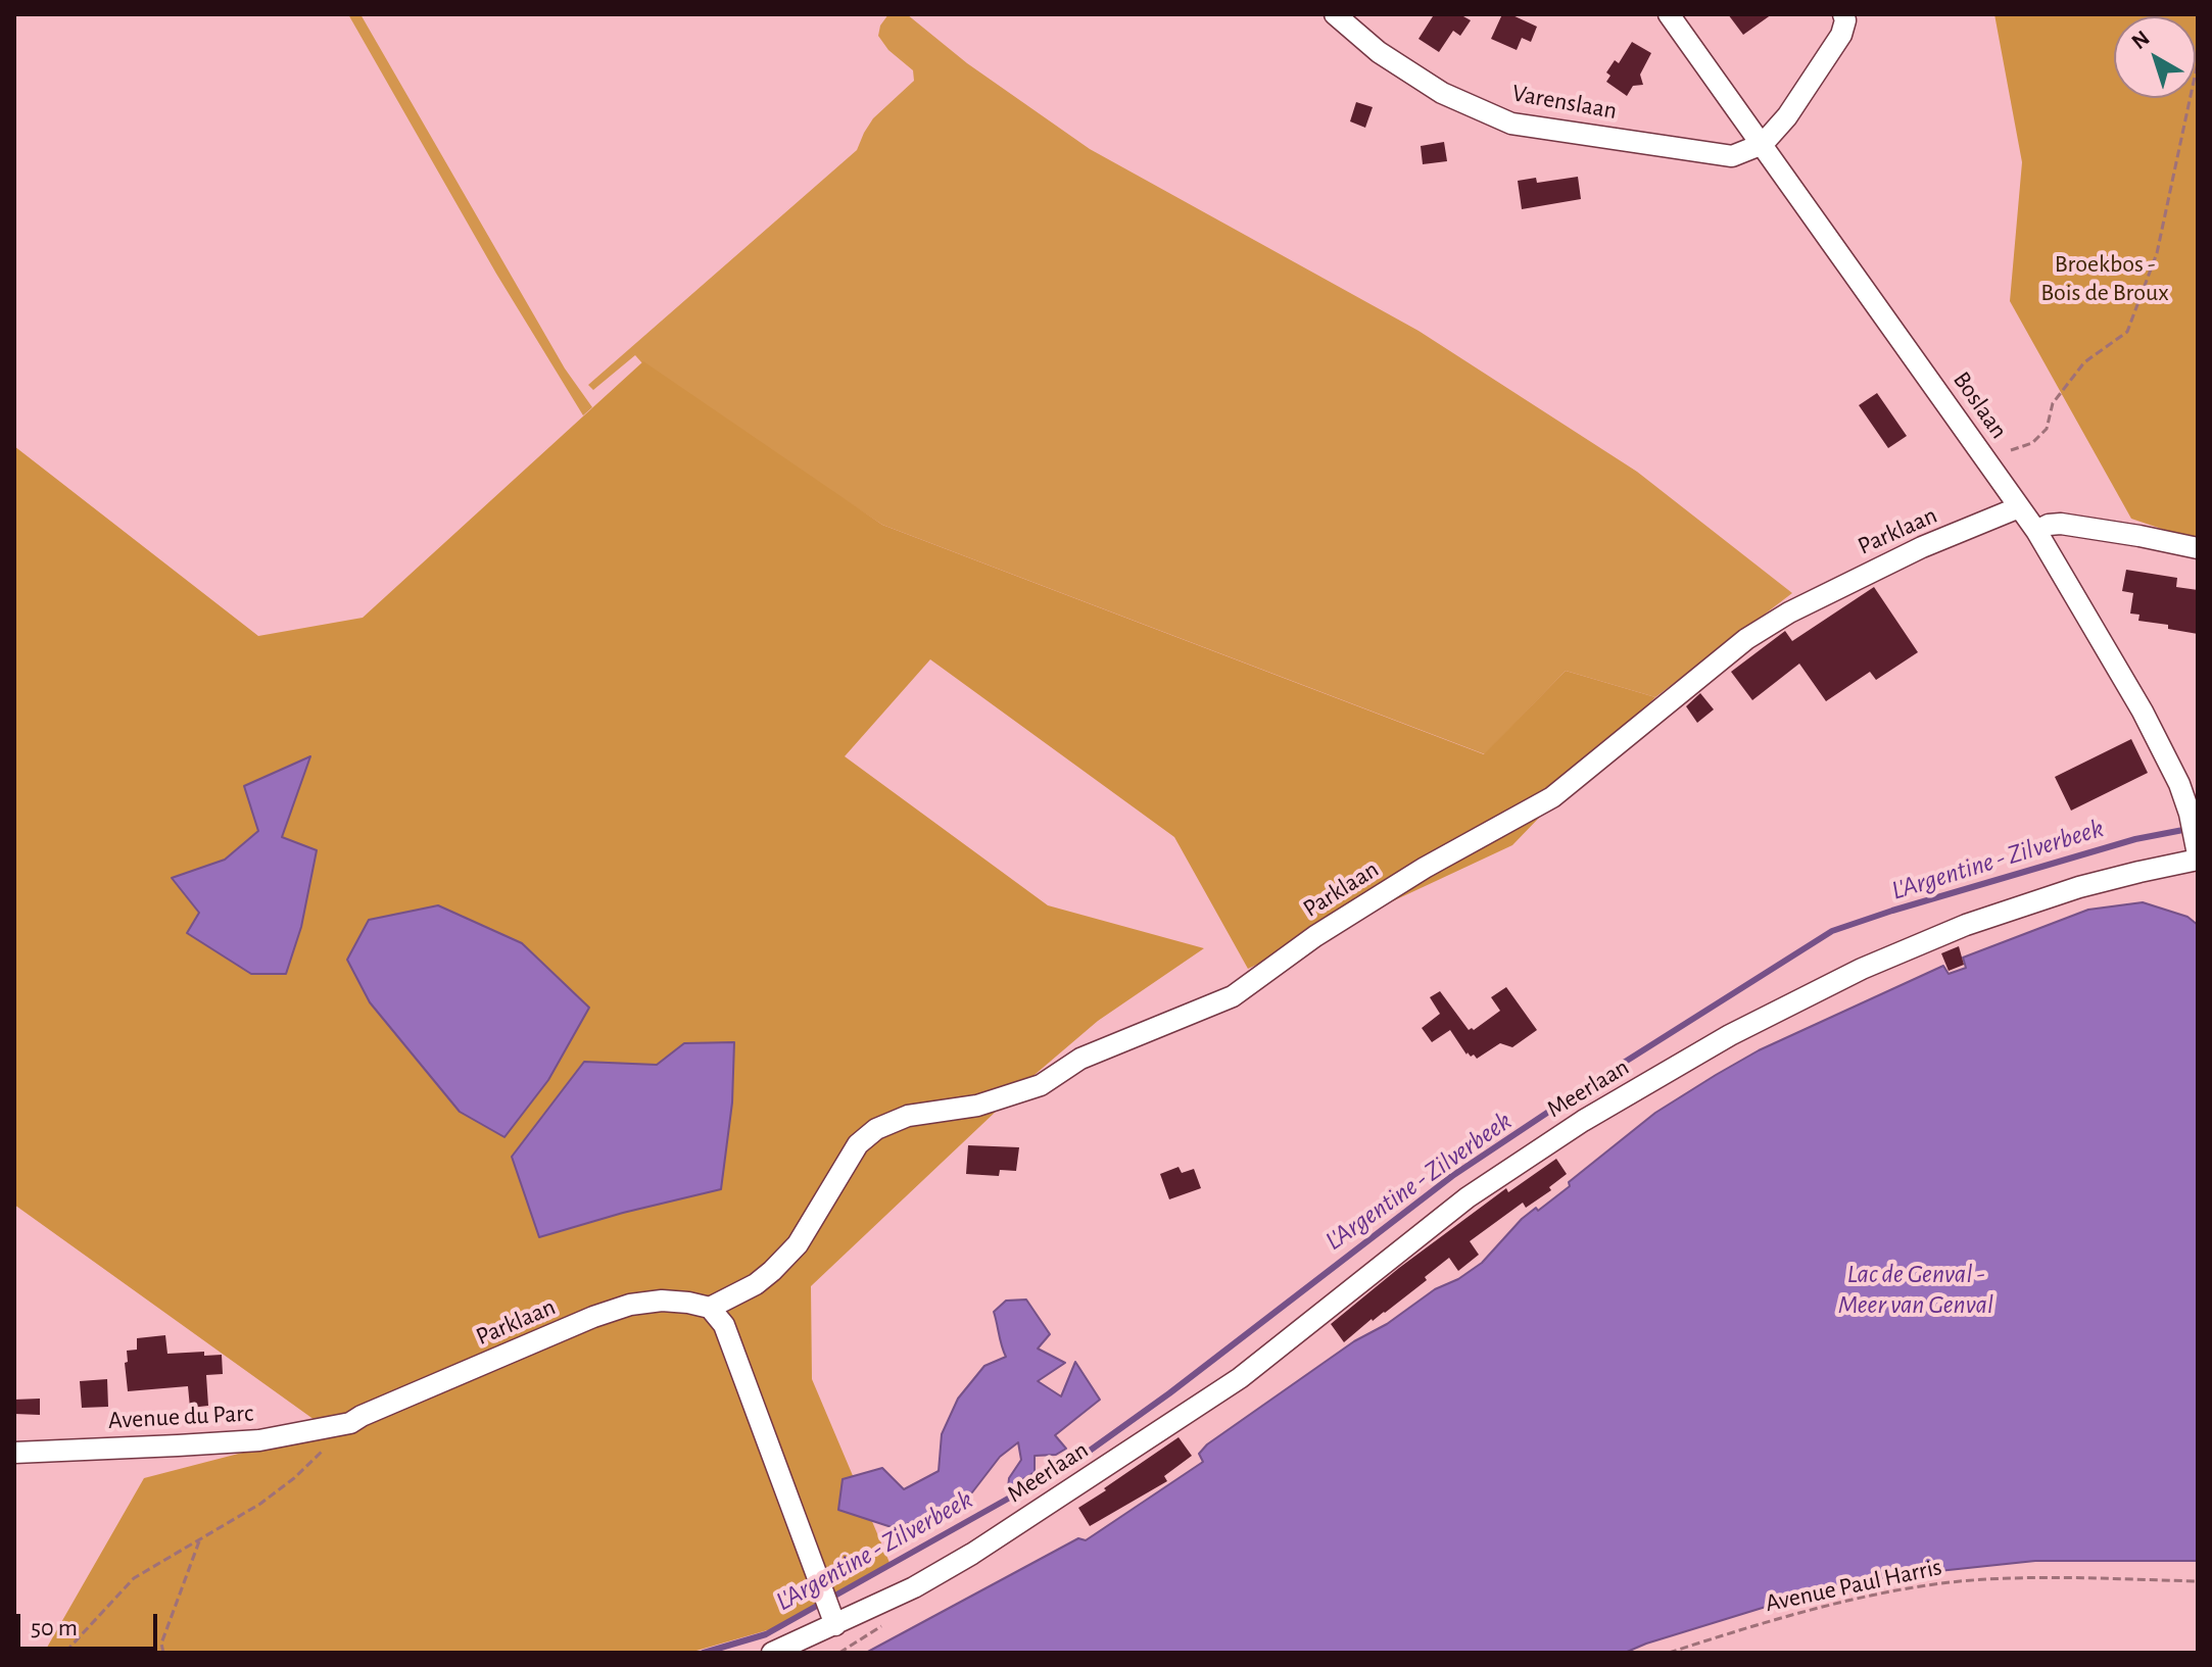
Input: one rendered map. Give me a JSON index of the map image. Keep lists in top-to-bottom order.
{
  "streets": {
    "street": [
      "Varenslaan",
      "Boslaan",
      "Parklaan",
      "Meerlaan",
      "Avenue du Parc"
    ],
    "path": ["Avenue Paul Harris"]
  },
  "crossings": [
    ["Varenslaan", "Boslaan"],
    ["Boslaan", "Parklaan"],
    ["Boslaan", "Meerlaan"],
    ["Parklaan", "Avenue du Parc"]
  ],
  "water": ["L'Argentine - Zilverbeek", "Lac de Genval - Meer van Genval"],
  "parks": ["Broekbos - Bois de Broux"],
  "scale_bar": "50 m",
  "north": "top left"
}
